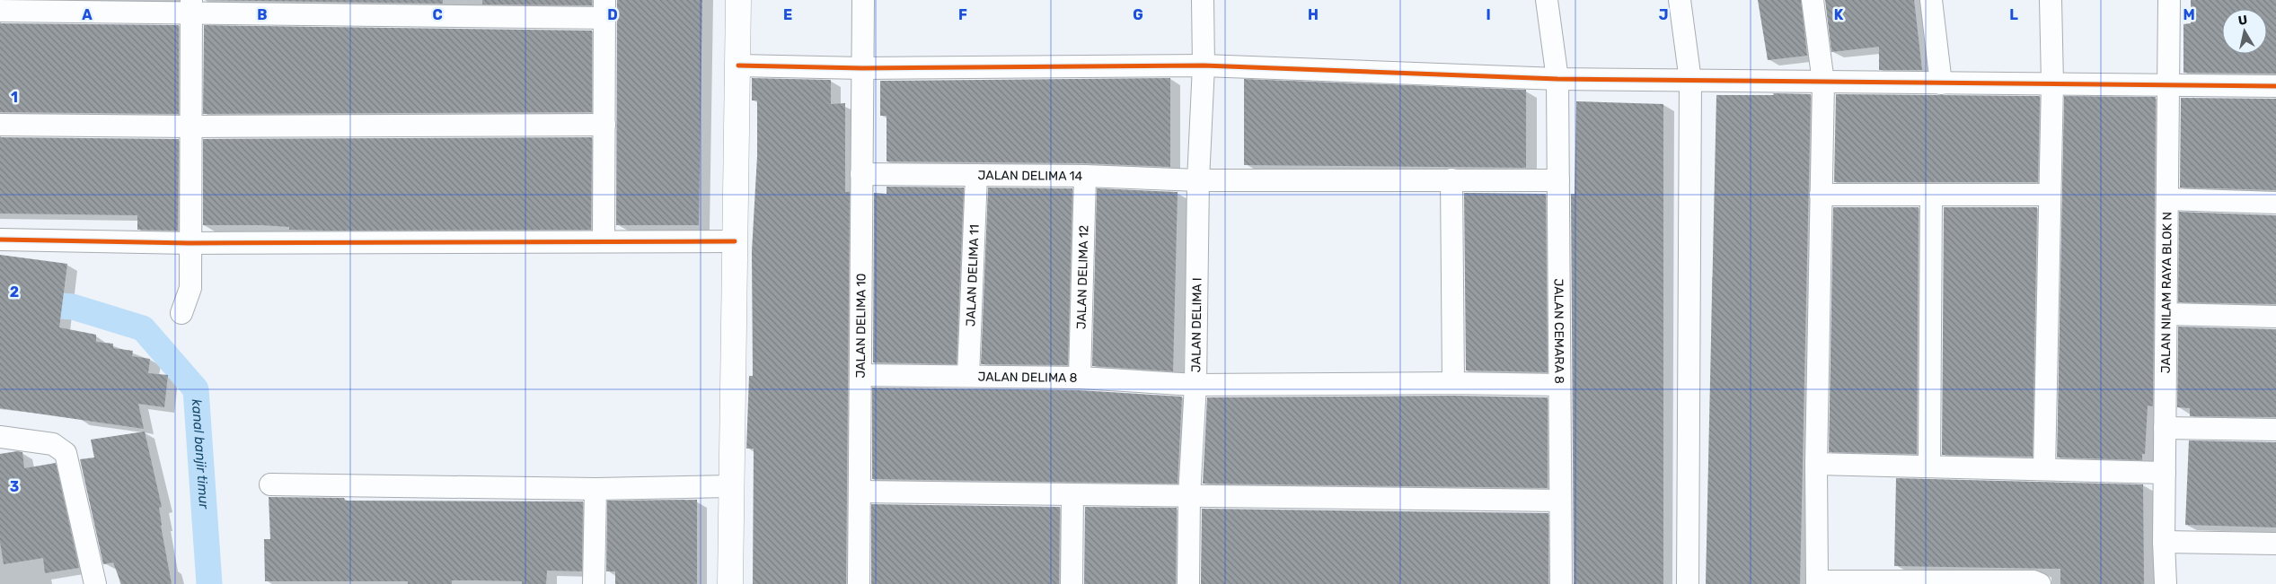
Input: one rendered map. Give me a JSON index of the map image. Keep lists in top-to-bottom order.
{
  "streets": {
    "street": [
      "JALAN DELIMA 14",
      "JALAN DELIMA 11",
      "JALAN DELIMA 12",
      "JALAN NILAM RAYA BLOK N",
      "JALAN DELIMA I",
      "JALAN DELIMA 10",
      "JALAN CEMARA 8",
      "JALAN DELIMA 8"
    ]
  },
  "crossings": [
    ["JALAN DELIMA 14", "JALAN DELIMA 11"],
    ["JALAN DELIMA 14", "JALAN DELIMA 12"],
    ["JALAN DELIMA 14", "JALAN DELIMA I"],
    ["JALAN DELIMA 14", "JALAN DELIMA 10"],
    ["JALAN DELIMA 14", "JALAN CEMARA 8"],
    ["JALAN DELIMA 11", "JALAN DELIMA 8"],
    ["JALAN DELIMA 12", "JALAN DELIMA 8"],
    ["JALAN DELIMA I", "JALAN DELIMA 8"],
    ["JALAN DELIMA 10", "JALAN DELIMA 8"],
    ["JALAN CEMARA 8", "JALAN DELIMA 8"]
  ],
  "water": ["kanal banjir timur"],
  "north": "top",
  "grid": {
    "columns": [
      "A",
      "B",
      "C",
      "D",
      "E",
      "F",
      "G",
      "H",
      "I",
      "J",
      "K",
      "L",
      "M"
    ],
    "rows": ["1", "2", "3"]
  }
}
